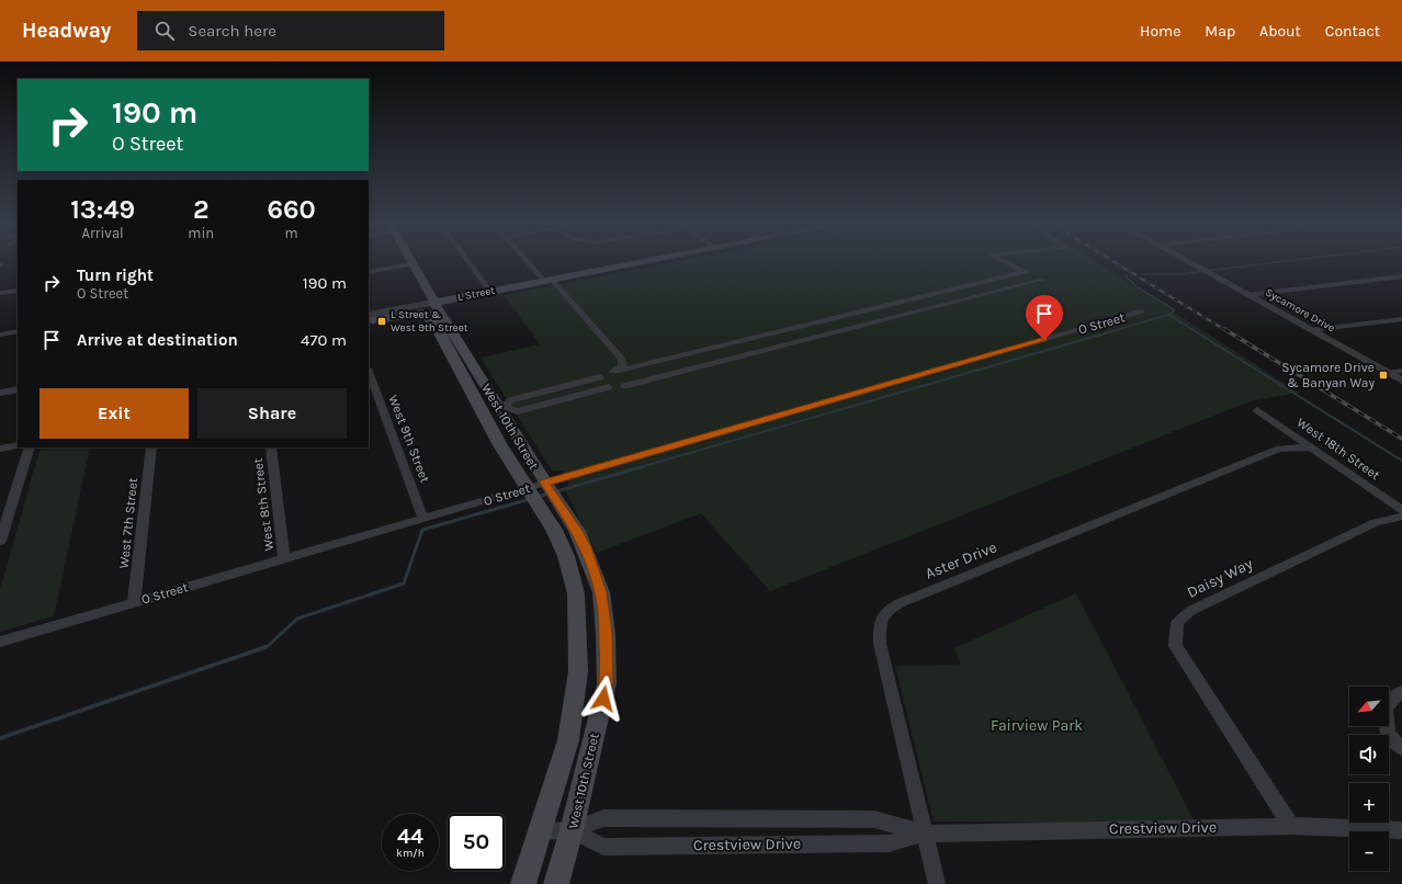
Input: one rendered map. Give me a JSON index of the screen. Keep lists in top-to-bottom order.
{
  "streets": {
    "main road": ["L Street", "West 10th Street"],
    "street": [
      "Sycamore Drive",
      "O Street",
      "West 9th Street",
      "West 18th Street",
      "West 8th Street",
      "West 7th Street",
      "Aster Drive",
      "Daisy Way",
      "Crestview Drive"
    ]
  },
  "crossings": [
    ["L Street", "West 10th Street"],
    ["O Street", "West 10th Street"],
    ["O Street", "West 9th Street"],
    ["O Street", "West 8th Street"],
    ["O Street", "West 7th Street"],
    ["West 10th Street", "Crestview Drive"],
    ["West 18th Street", "Aster Drive"],
    ["Aster Drive", "Crestview Drive"],
    ["Daisy Way", "Crestview Drive"]
  ],
  "parks": ["Fairview Park"],
  "places": {
    "transit": ["L Street & West 9th Street", "Sycamore Drive & Banyan Way"]
  },
  "north": "bottom left",
  "page": {
    "header": "Headway",
    "search": "Search here",
    "nav": [
      "Home",
      "Map",
      "About",
      "Contact"
    ],
    "turn": ["190 m", "O Street"],
    "eta": [
      "13:49",
      "Arrival",
      "2",
      "min",
      "660",
      "m"
    ],
    "list": [
      {
        "name": "Turn right",
        "note": "O Street",
        "value": "190 m"
      },
      {
        "name": "Arrive at destination",
        "value": "470 m"
      }
    ],
    "buttons": ["Exit", "Share"],
    "map_buttons": ["+", "−"],
    "speed": "44 km/h",
    "limit": "50"
  }
}
